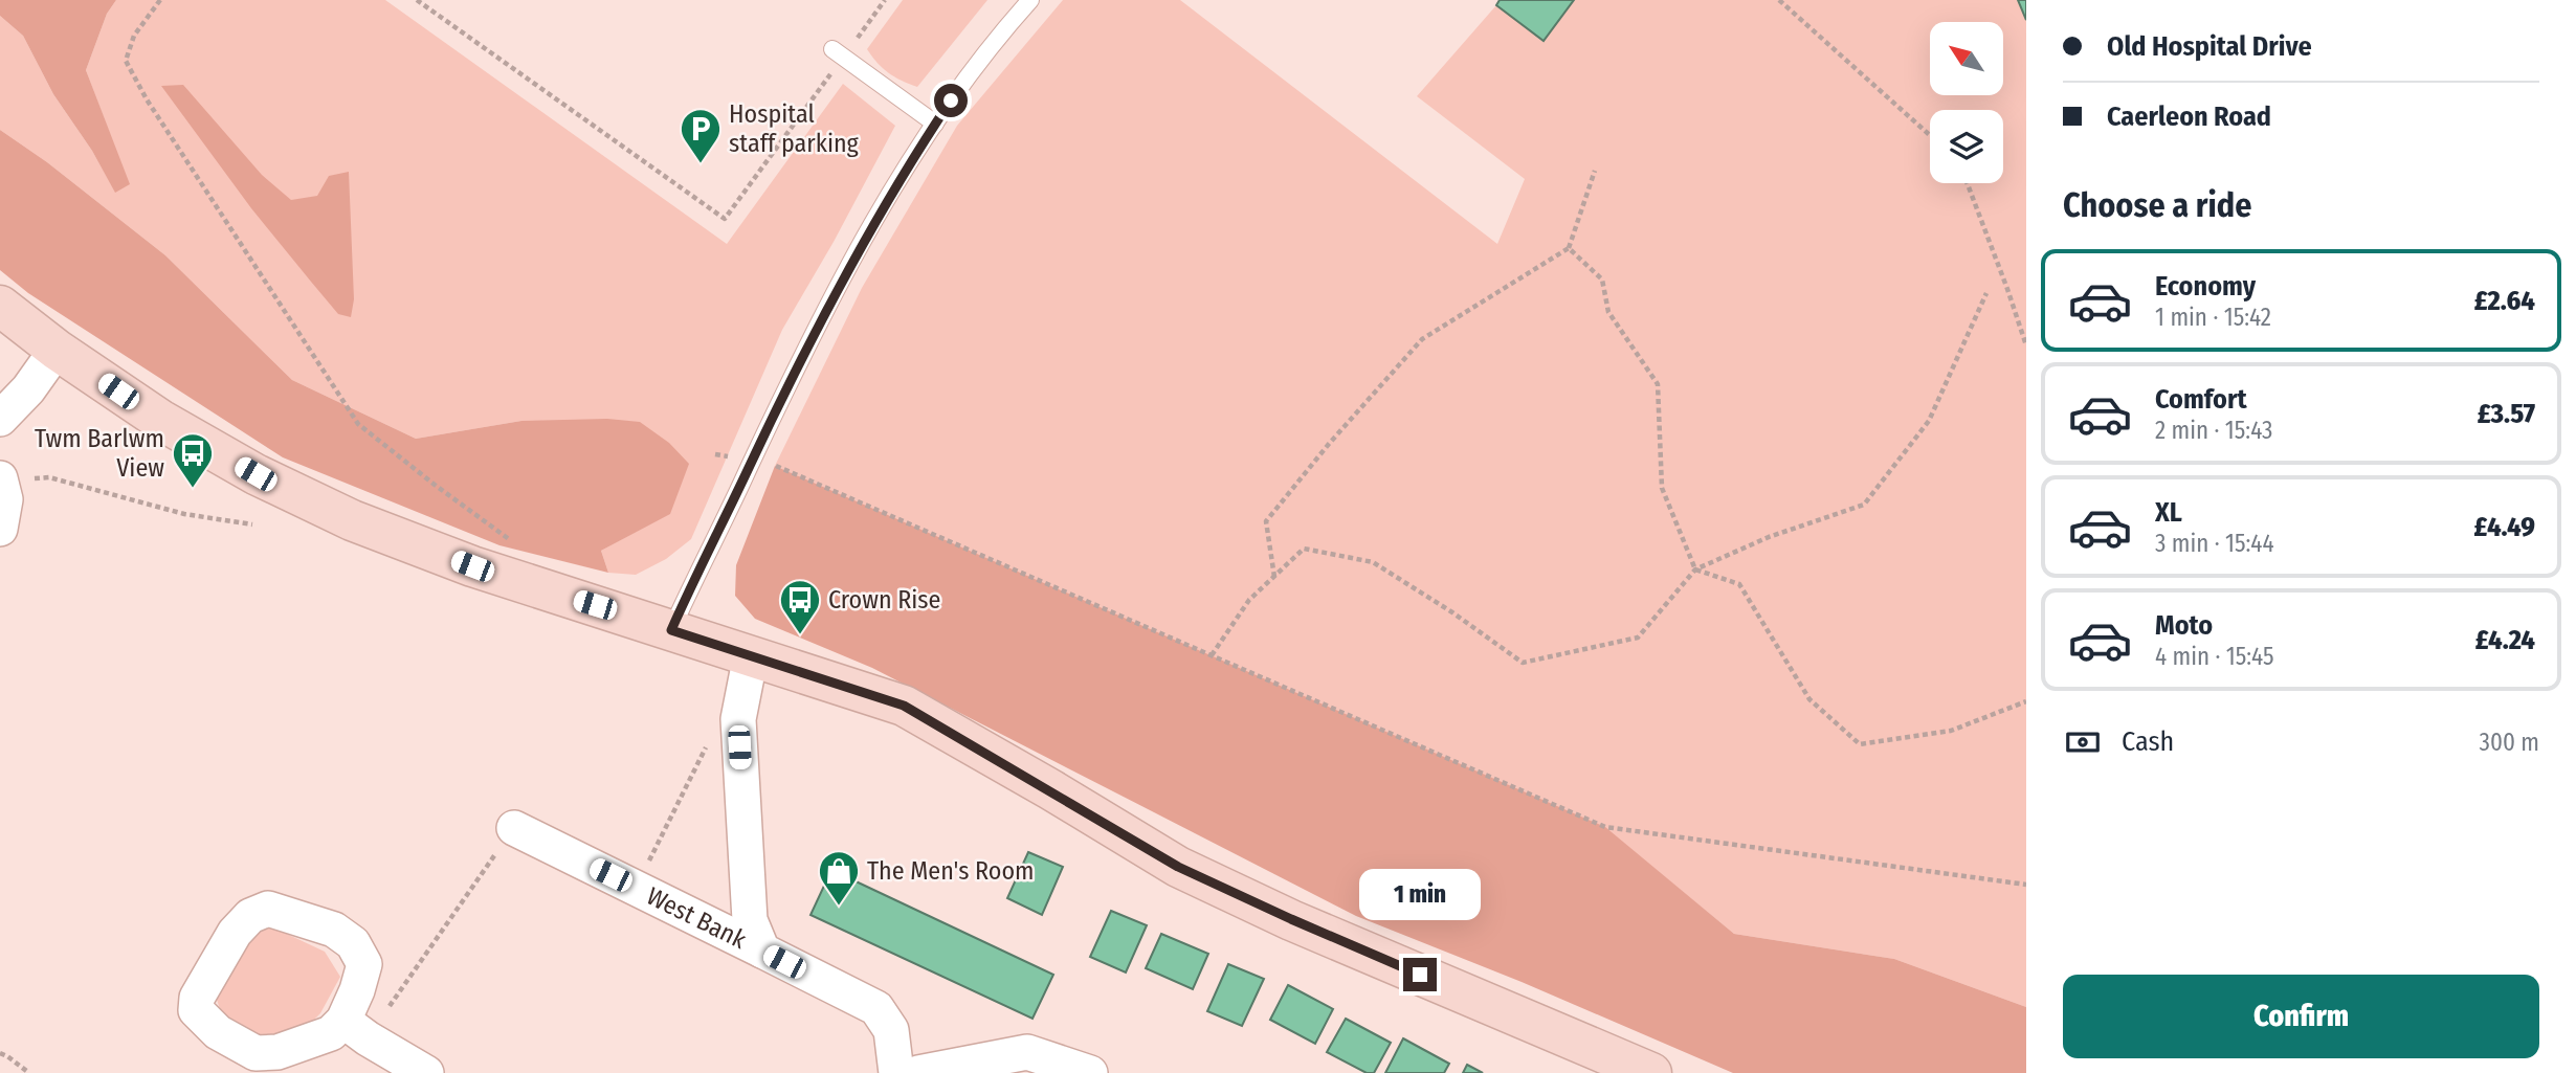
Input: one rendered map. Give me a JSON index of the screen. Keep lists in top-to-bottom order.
{
  "streets": {
    "street": ["West Bank"]
  },
  "places": {
    "parking": ["Hospital staff parking"],
    "bus stop": ["Twm Barlwm View", "Crown Rise"],
    "shop": ["The Men's Room"]
  },
  "north": "top left",
  "page": {
    "banner": ["Old Hospital Drive", "Caerleon Road"],
    "heading": "Choose a ride",
    "list": [
      {
        "name": "Economy",
        "note": "1 min · 15:42",
        "value": "£2.64"
      },
      {
        "name": "Comfort",
        "note": "2 min · 15:43",
        "value": "£3.57"
      },
      {
        "name": "XL",
        "note": "3 min · 15:44",
        "value": "£4.49"
      },
      {
        "name": "Moto",
        "note": "4 min · 15:45",
        "value": "£4.24"
      }
    ],
    "pay": ["Cash", "300 m"],
    "bubble": "1 min",
    "buttons": "Confirm"
  }
}
